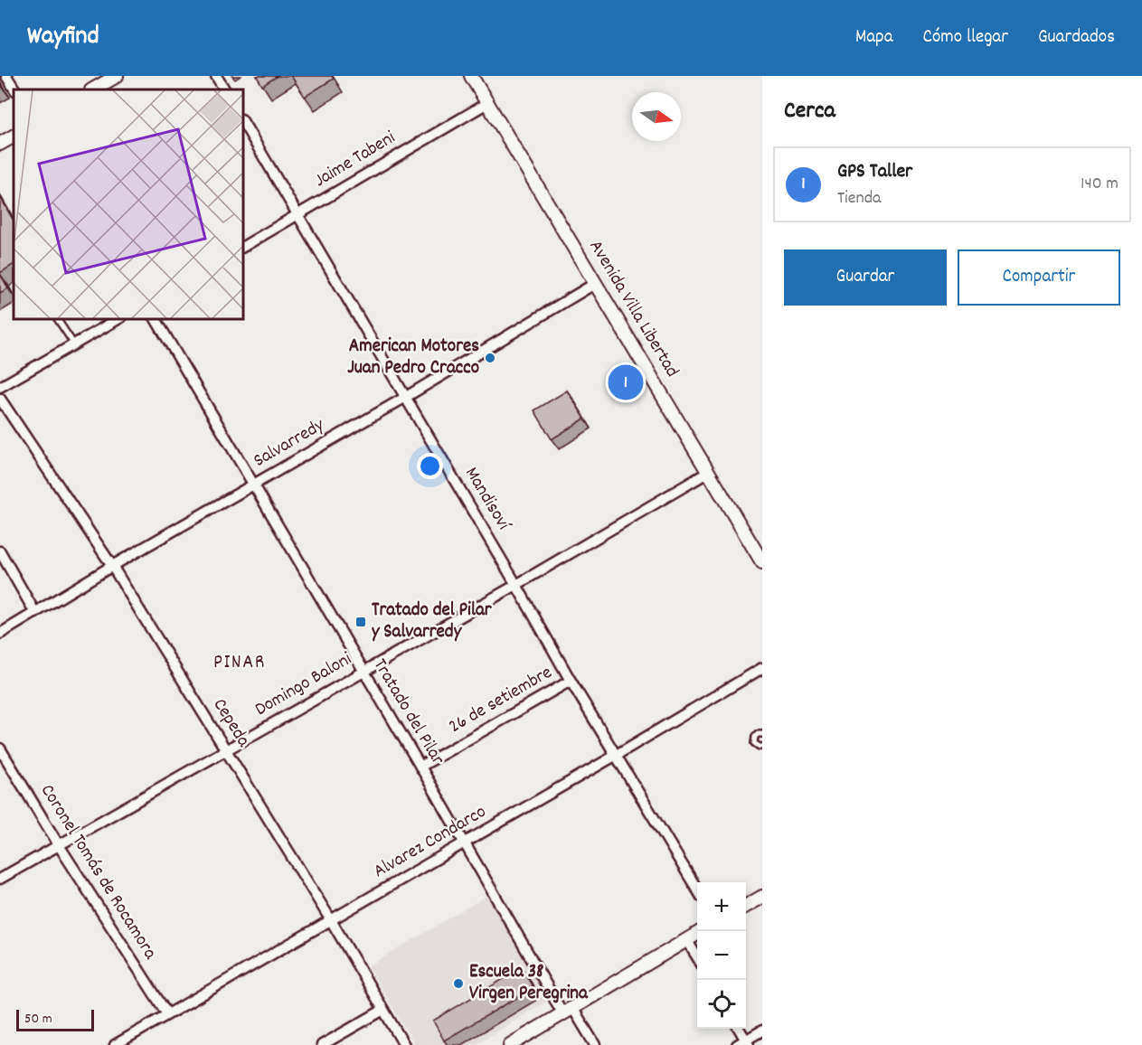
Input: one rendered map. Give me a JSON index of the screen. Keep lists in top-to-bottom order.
{
  "streets": {
    "street": [
      "Jaime Tabeni",
      "Avenida Villa Libertad",
      "Salvarredy",
      "Mandisoví",
      "Domingo Baloni",
      "26 de setiembre",
      "Tratado del Pilar",
      "Cepeda",
      "Alvarez Condarco",
      "Coronel Tomás de Rocamora"
    ]
  },
  "crossings": [
    ["Jaime Tabeni", "Avenida Villa Libertad"],
    ["Jaime Tabeni", "Mandisoví"],
    ["Avenida Villa Libertad", "Salvarredy"],
    ["Avenida Villa Libertad", "Domingo Baloni"],
    ["Salvarredy", "Mandisoví"],
    ["Salvarredy", "Tratado del Pilar"],
    ["Salvarredy", "Cepeda"],
    ["Mandisoví", "Domingo Baloni"],
    ["Mandisoví", "26 de setiembre"],
    ["Mandisoví", "Alvarez Condarco"],
    ["Domingo Baloni", "Tratado del Pilar"],
    ["Domingo Baloni", "Cepeda"],
    ["Domingo Baloni", "Coronel Tomás de Rocamora"],
    ["26 de setiembre", "Tratado del Pilar"],
    ["Tratado del Pilar", "Alvarez Condarco"],
    ["Cepeda", "Alvarez Condarco"],
    ["Alvarez Condarco", "Coronel Tomás de Rocamora"]
  ],
  "districts": ["PINAR"],
  "places": {
    "other": ["American Motores Juan Pedro Cracco", "Escuela 38 Virgen Peregrina"],
    "transit": ["Tratado del Pilar y Salvarredy"]
  },
  "scale_bar": "50 m",
  "north": "right",
  "page": {
    "header": "Wayfind",
    "nav": ["Mapa", "Cómo llegar", "Guardados"],
    "heading": "Cerca",
    "list": [
      {
        "mark": "1",
        "name": "GPS Taller",
        "note": "Tienda",
        "value": "140 m"
      }
    ],
    "buttons": ["Guardar", "Compartir"],
    "pins": "1",
    "map_buttons": ["+", "−"],
    "scale": "50 m"
  }
}
